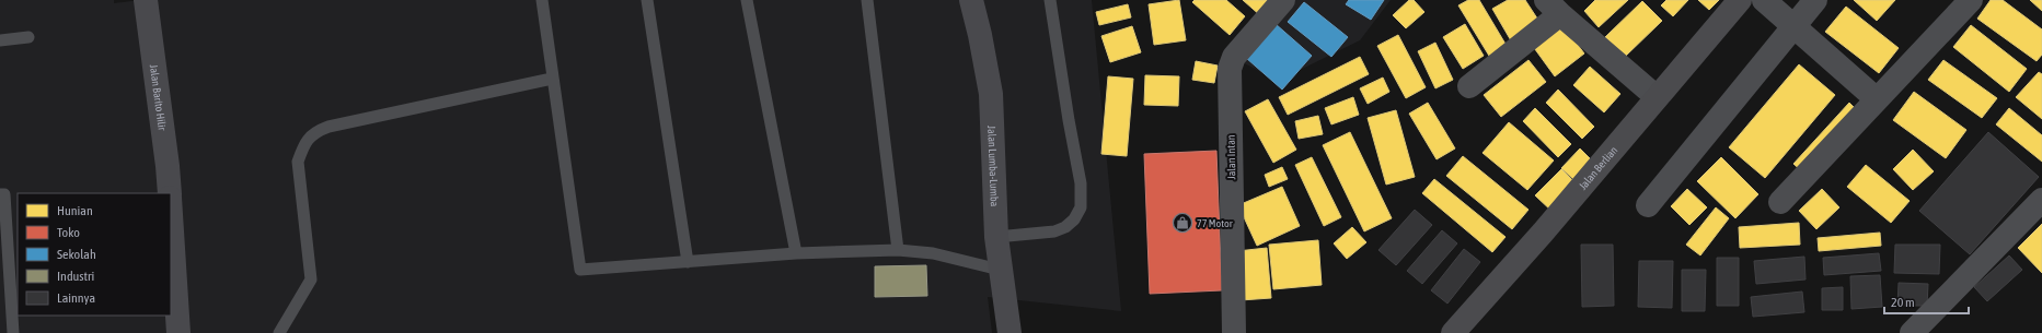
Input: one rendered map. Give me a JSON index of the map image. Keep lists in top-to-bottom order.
{
  "streets": {
    "highway": ["Jalan Barito Hilir", "Jalan Lumba-Lumba"],
    "street": ["Jalan Intan", "Jalan Berlian"]
  },
  "places": {
    "shop": ["77 Motor"]
  },
  "legend": [
    "Hunian",
    "Toko",
    "Sekolah",
    "Industri",
    "Lainnya"
  ],
  "scale_bar": "20 m"
}
